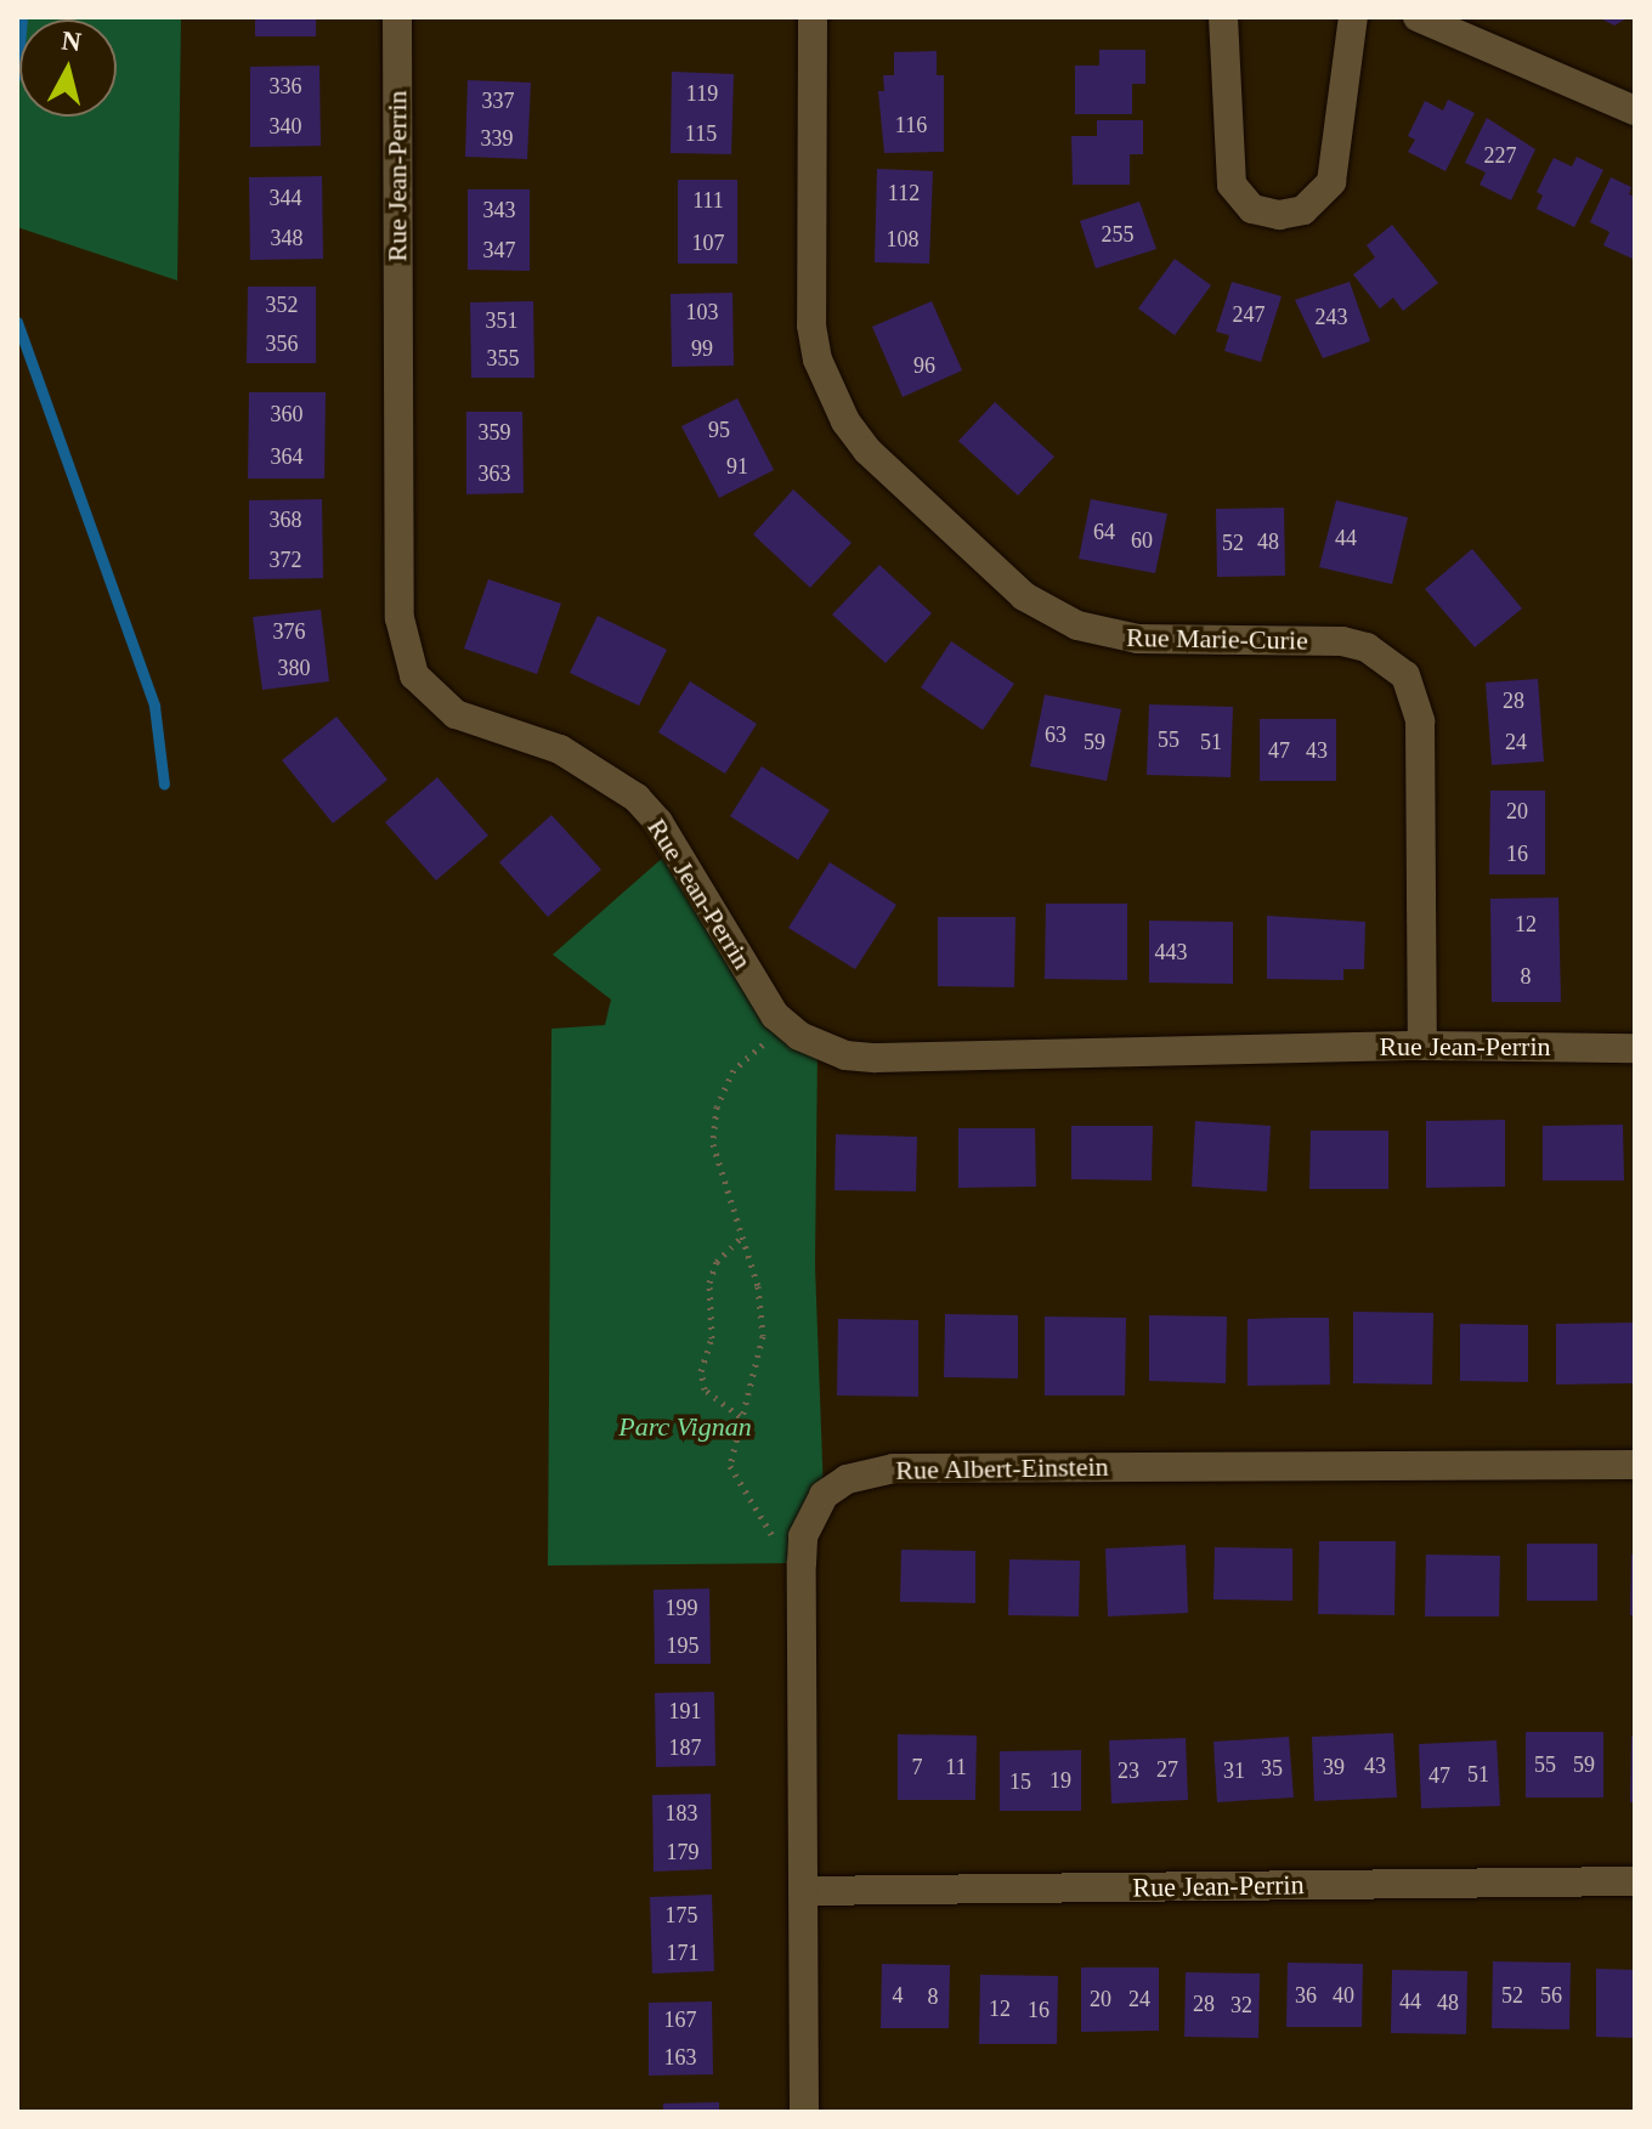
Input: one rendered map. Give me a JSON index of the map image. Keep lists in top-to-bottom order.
{
  "streets": {
    "street": ["Rue Jean-Perrin", "Rue Marie-Curie", "Rue Albert-Einstein"]
  },
  "crossings": [
    ["Rue Jean-Perrin", "Rue Marie-Curie"],
    ["Rue Jean-Perrin", "Rue Albert-Einstein"]
  ],
  "parks": ["Parc Vignan"],
  "house_numbers": [
    "336",
    "119",
    "337",
    "116",
    "340",
    "115",
    "339",
    "227",
    "112",
    "344",
    "111",
    "343",
    "255",
    "348",
    "108",
    "107",
    "347",
    "352",
    "103",
    "247",
    "243",
    "351",
    "356",
    "99",
    "355",
    "96",
    "360",
    "95",
    "359",
    "364",
    "91",
    "363",
    "368",
    "64",
    "44",
    "60",
    "48",
    "52",
    "372",
    "376",
    "380",
    "28",
    "63",
    "55",
    "59",
    "51",
    "24",
    "47",
    "43",
    "20",
    "16",
    "12",
    "443",
    "8",
    "199",
    "195",
    "191",
    "187",
    "55",
    "59",
    "43",
    "7",
    "11",
    "39",
    "35",
    "27",
    "23",
    "31",
    "51",
    "47",
    "19",
    "15",
    "183",
    "179",
    "175",
    "171",
    "4",
    "36",
    "40",
    "52",
    "56",
    "8",
    "20",
    "24",
    "44",
    "48",
    "28",
    "32",
    "12",
    "16",
    "167",
    "163"
  ],
  "north": "top"
}
